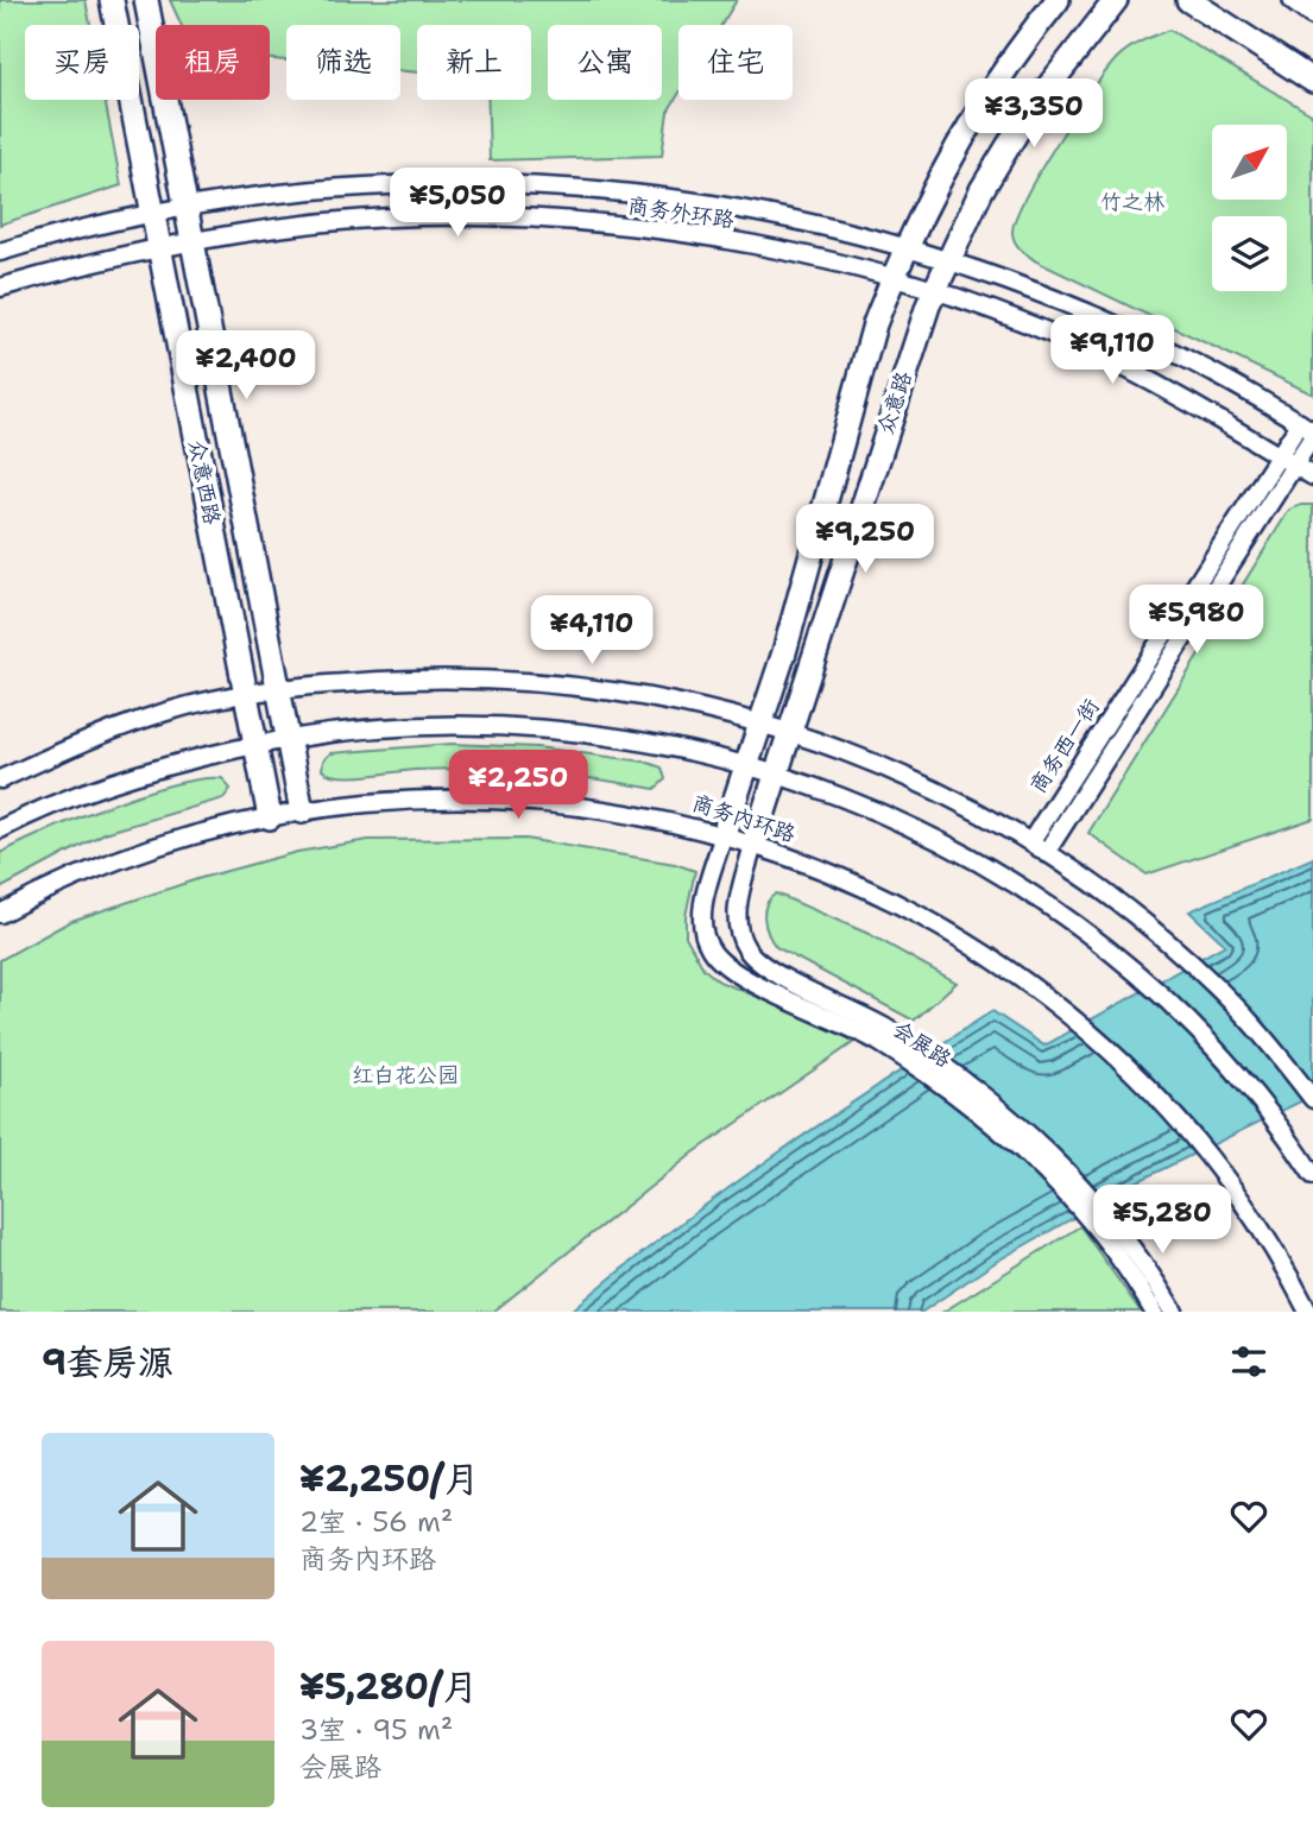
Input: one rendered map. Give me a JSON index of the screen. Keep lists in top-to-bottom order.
{
  "streets": {
    "main road": ["众意路", "众意西路"],
    "street": [
      "商务外环路",
      "商务西一街",
      "商务内环路",
      "会展路"
    ]
  },
  "crossings": [
    ["商务外环路", "众意路"],
    ["商务外环路", "众意西路"],
    ["商务外环路", "商务西一街"],
    ["众意路", "商务内环路"],
    ["众意路", "会展路"],
    ["众意西路", "商务内环路"],
    ["商务内环路", "会展路"]
  ],
  "parks": ["竹之林", "红白花公园"],
  "north": "top right",
  "page": {
    "chip": [
      "买房",
      "租房",
      "筛选",
      "新上",
      "公寓",
      "住宅"
    ],
    "price": [
      "¥3,350",
      "¥5,050",
      "¥9,110",
      "¥2,400",
      "¥9,250",
      "¥5,980",
      "¥4,110",
      "¥2,250",
      "¥5,280"
    ],
    "heading": "9套房源",
    "list": [
      {
        "name": "¥2,250/月",
        "note": "2室 · 56 m² · 商务内环路"
      },
      {
        "name": "¥5,280/月",
        "note": "3室 · 95 m² · 会展路"
      }
    ]
  }
}
